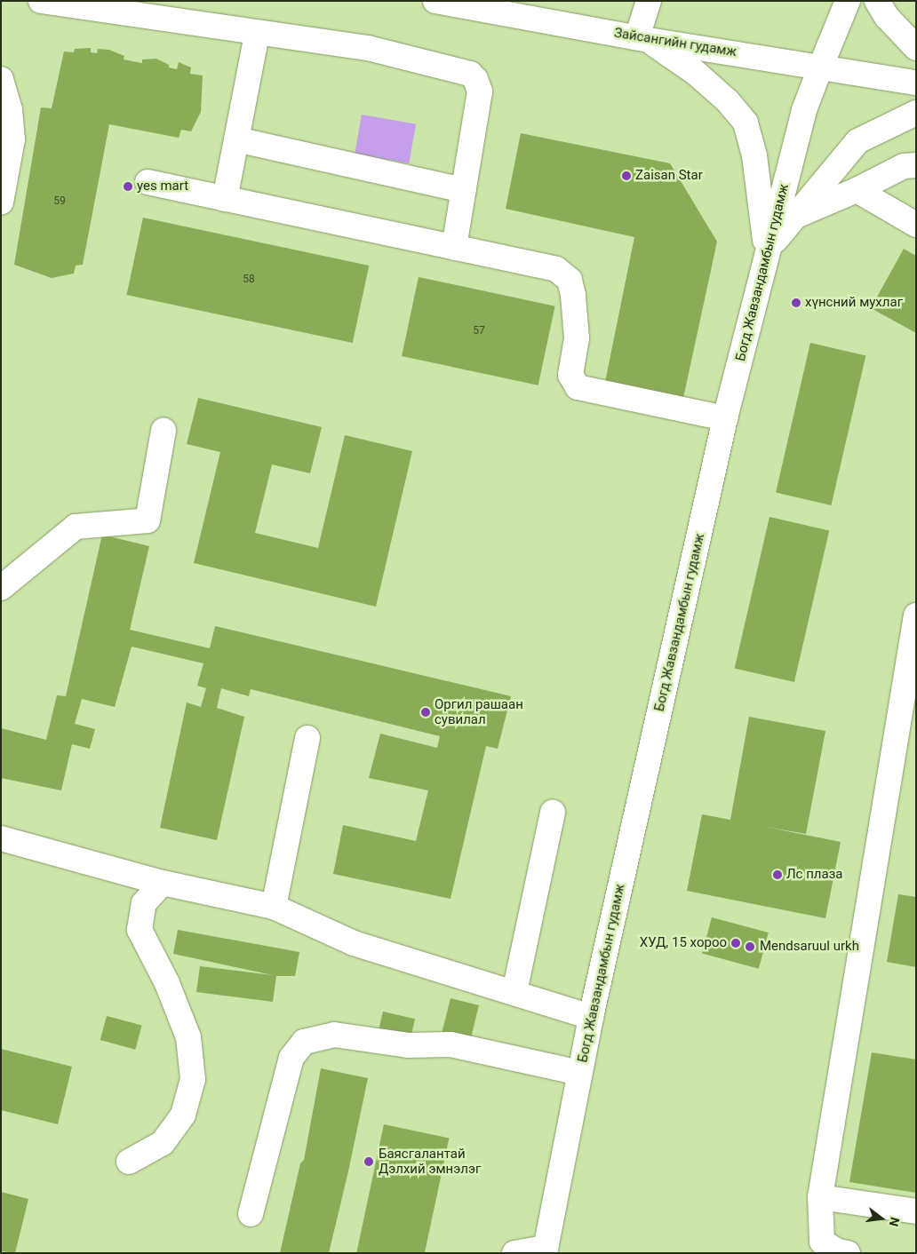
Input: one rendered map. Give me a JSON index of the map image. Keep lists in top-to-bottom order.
{
  "streets": {
    "main road": ["Зайсангийн гудамж", "Богд Жавзандамбын гудамж"]
  },
  "crossings": [
    ["Зайсангийн гудамж", "Богд Жавзандамбын гудамж"]
  ],
  "places": [
    "Zaisan Star",
    "yes mart",
    "хүнсний мухлаг",
    "Оргил рашаан сувилал",
    "Лс плаза",
    "ХУД, 15 хороо",
    "Mendsaruul urkh",
    "Баясгалантай Дэлхий эмнэлэг"
  ],
  "house_numbers": ["59", "58", "57"],
  "north": "right"
}
